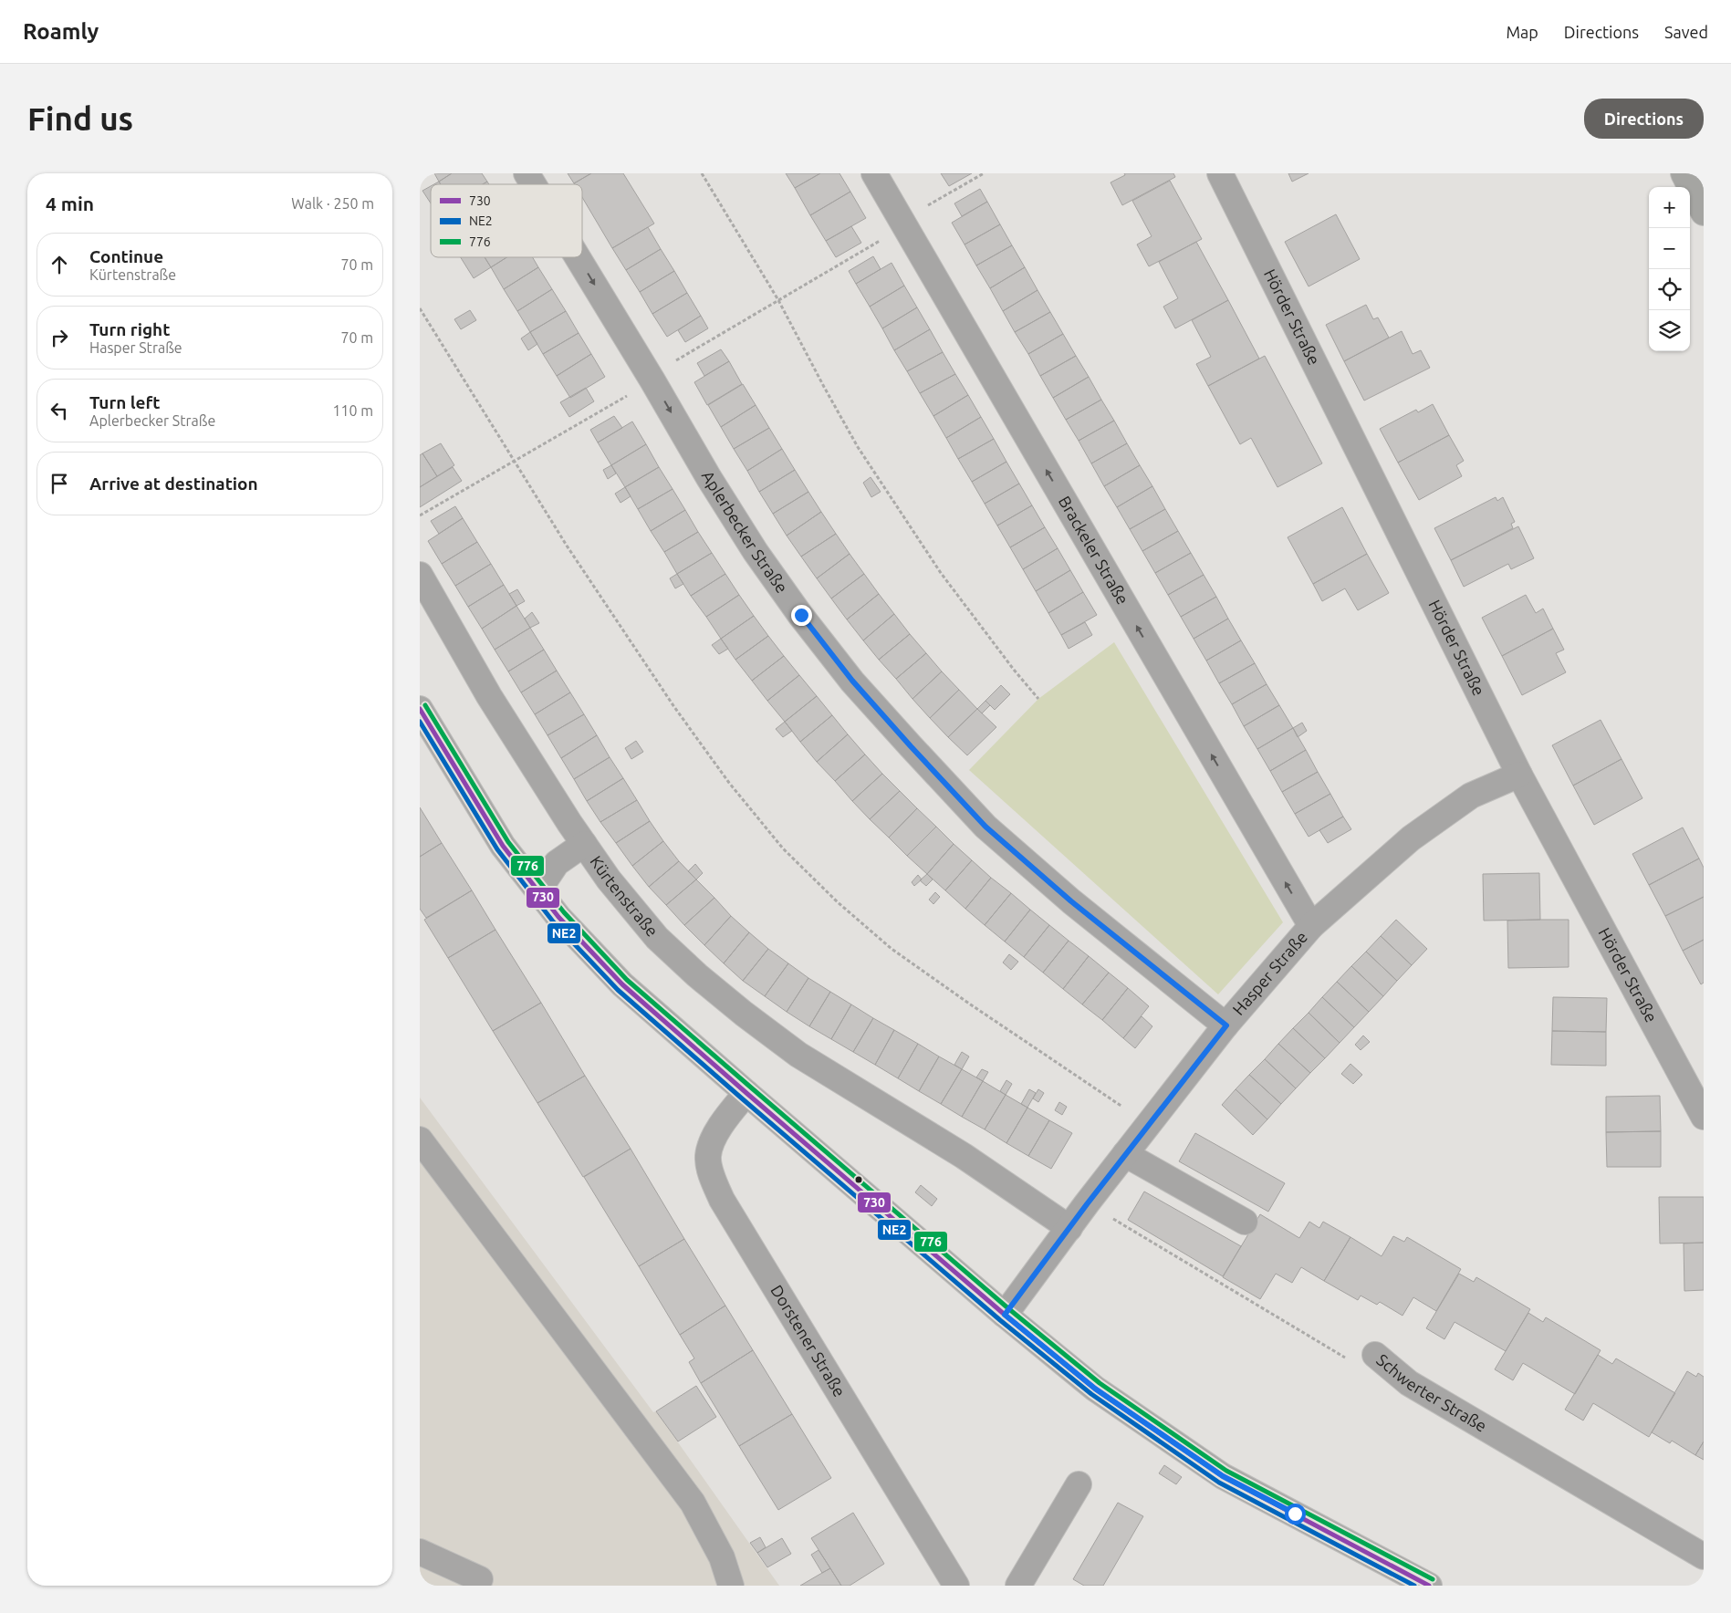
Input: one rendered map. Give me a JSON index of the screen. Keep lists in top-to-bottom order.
{
  "streets": {
    "street": [
      "Hörder Straße",
      "Aplerbecker Straße",
      "Brackeler Straße",
      "Kürtenstraße",
      "Hasper Straße",
      "Dorstener Straße",
      "Schwerter Straße"
    ]
  },
  "crossings": [
    ["Hörder Straße", "Hasper Straße"],
    ["Aplerbecker Straße", "Hasper Straße"],
    ["Brackeler Straße", "Hasper Straße"],
    ["Kürtenstraße", "Hasper Straße"],
    ["Hasper Straße", "Schwerter Straße"]
  ],
  "one_way": ["Aplerbecker Straße", "Brackeler Straße"],
  "lines": ["transit line 776", "transit line 730", "transit line NE2"],
  "legend": ["730", "NE2", "776"],
  "page": {
    "header": "Roamly",
    "nav": ["Map", "Directions", "Saved"],
    "buttons": "Directions",
    "title": "Find us",
    "heading": ["4 min", "Walk · 250 m"],
    "map_buttons": ["+", "−"],
    "list": [
      ["Continue", "Kürtenstraße", "70 m"],
      ["Turn right", "Hasper Straße", "70 m"],
      ["Turn left", "Aplerbecker Straße", "110 m"],
      "Arrive at destination"
    ]
  }
}
